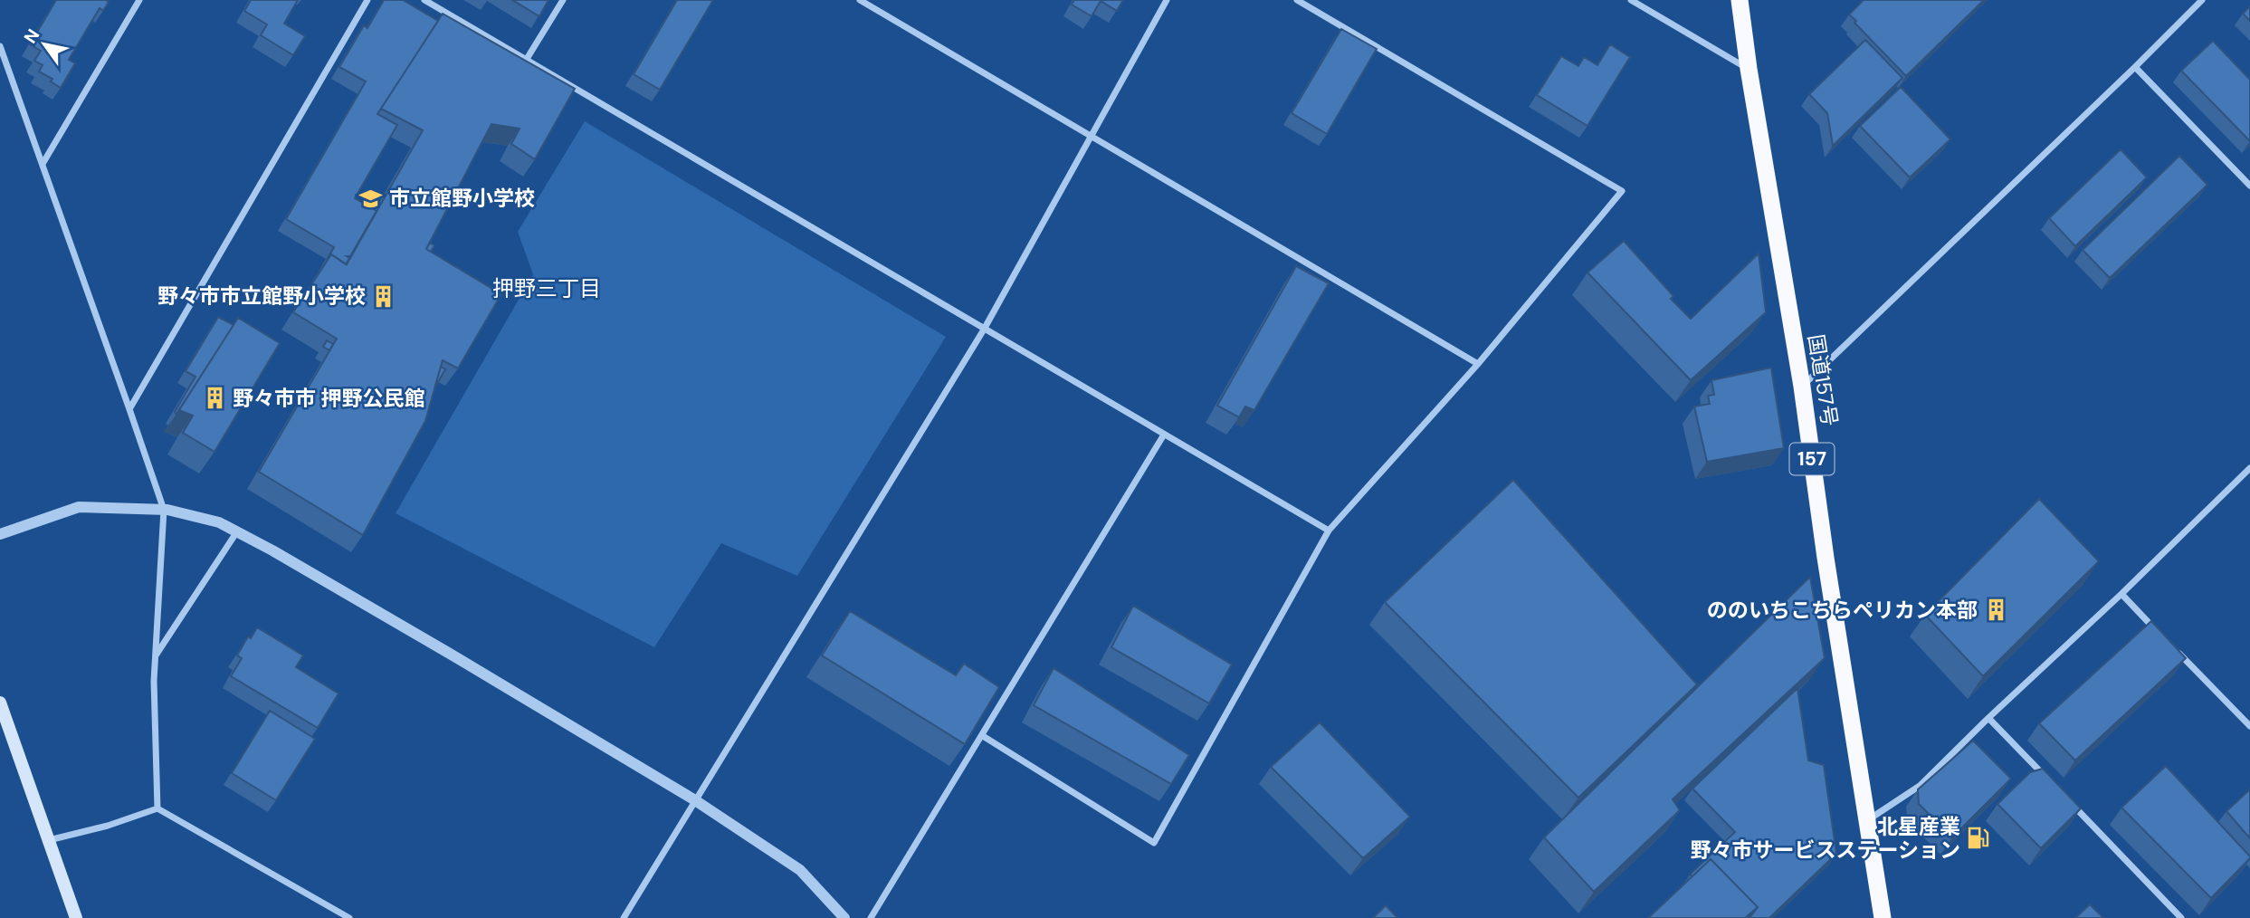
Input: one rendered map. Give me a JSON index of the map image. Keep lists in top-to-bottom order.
{
  "streets": {
    "highway": ["国道157号", "157"]
  },
  "districts": ["押野三丁目"],
  "places": {
    "school or university": ["市立館野小学校"],
    "building": ["野々市市立館野小学校", "野々市市 押野公民館", "ののいちこちらペリカン本部"],
    "fuel station": ["北星産業 野々市サービスステーション"]
  },
  "north": "top left"
}
